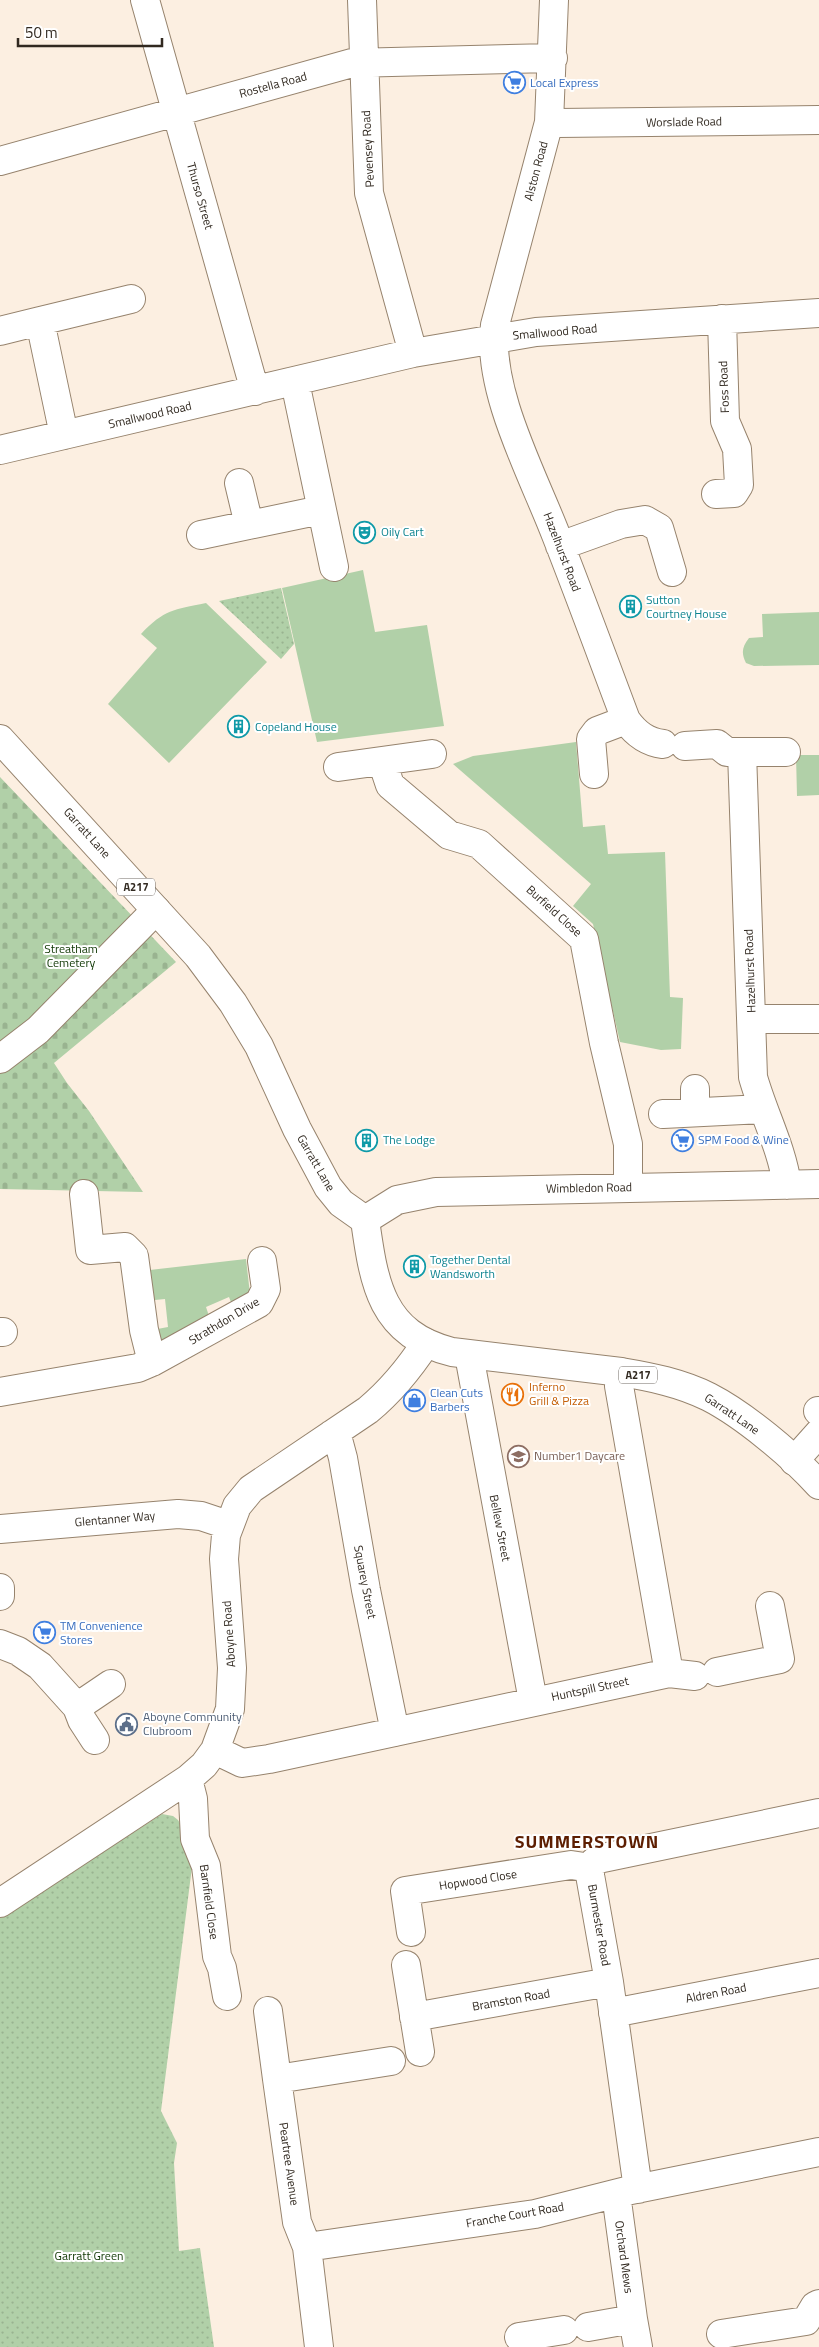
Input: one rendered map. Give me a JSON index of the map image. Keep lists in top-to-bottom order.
{
  "streets": {
    "street": [
      "Rostella Road",
      "Worslade Road",
      "Pevensey Road",
      "Alston Road",
      "Thurso Street",
      "Smallwood Road",
      "Foss Road",
      "Hazelhurst Road",
      "Garratt Lane",
      "A217",
      "Burfield Close",
      "Wimbledon Road",
      "Strathdon Drive",
      "Glentanner Way",
      "Bellew Street",
      "Squarey Street",
      "Aboyne Road",
      "Huntspill Street",
      "Hopwood Close",
      "Barnfield Close",
      "Burmester Road",
      "Aldren Road",
      "Bramston Road",
      "Peartree Avenue",
      "Franche Court Road",
      "Orchard Mews"
    ]
  },
  "crossings": [
    ["Rostella Road", "Pevensey Road"],
    ["Rostella Road", "Alston Road"],
    ["Rostella Road", "Thurso Street"],
    ["Worslade Road", "Alston Road"],
    ["Pevensey Road", "Smallwood Road"],
    ["Alston Road", "Smallwood Road"],
    ["Alston Road", "Hazelhurst Road"],
    ["Thurso Street", "Smallwood Road"],
    ["Smallwood Road", "Foss Road"],
    ["Smallwood Road", "Hazelhurst Road"],
    ["Hazelhurst Road", "Wimbledon Road"],
    ["Garratt Lane", "Wimbledon Road"],
    ["Garratt Lane", "Bellew Street"],
    ["Garratt Lane", "Aboyne Road"],
    ["Burfield Close", "Wimbledon Road"],
    ["Glentanner Way", "Aboyne Road"],
    ["Bellew Street", "Huntspill Street"],
    ["Squarey Street", "Aboyne Road"],
    ["Squarey Street", "Huntspill Street"],
    ["Aboyne Road", "Huntspill Street"],
    ["Aboyne Road", "Barnfield Close"],
    ["Hopwood Close", "Burmester Road"],
    ["Burmester Road", "Aldren Road"],
    ["Burmester Road", "Bramston Road"],
    ["Burmester Road", "Franche Court Road"],
    ["Burmester Road", "Orchard Mews"],
    ["Peartree Avenue", "Franche Court Road"],
    ["Franche Court Road", "Orchard Mews"]
  ],
  "districts": ["SUMMERSTOWN"],
  "parks": ["Streatham Cemetery", "Garratt Green"],
  "places": {
    "supermarket": ["Local Express", "SPM Food & Wine", "TM Convenience Stores"],
    "theatre": ["Oily Cart"],
    "building": [
      "Sutton Courtney House",
      "Copeland House",
      "The Lodge",
      "Together Dental Wandsworth"
    ],
    "restaurant": ["Inferno Grill & Pizza"],
    "shop": ["Clean Cuts Barbers"],
    "school or university": ["Number1 Daycare"],
    "public building": ["Aboyne Community Clubroom"]
  },
  "scale_bar": "50 m"
}
